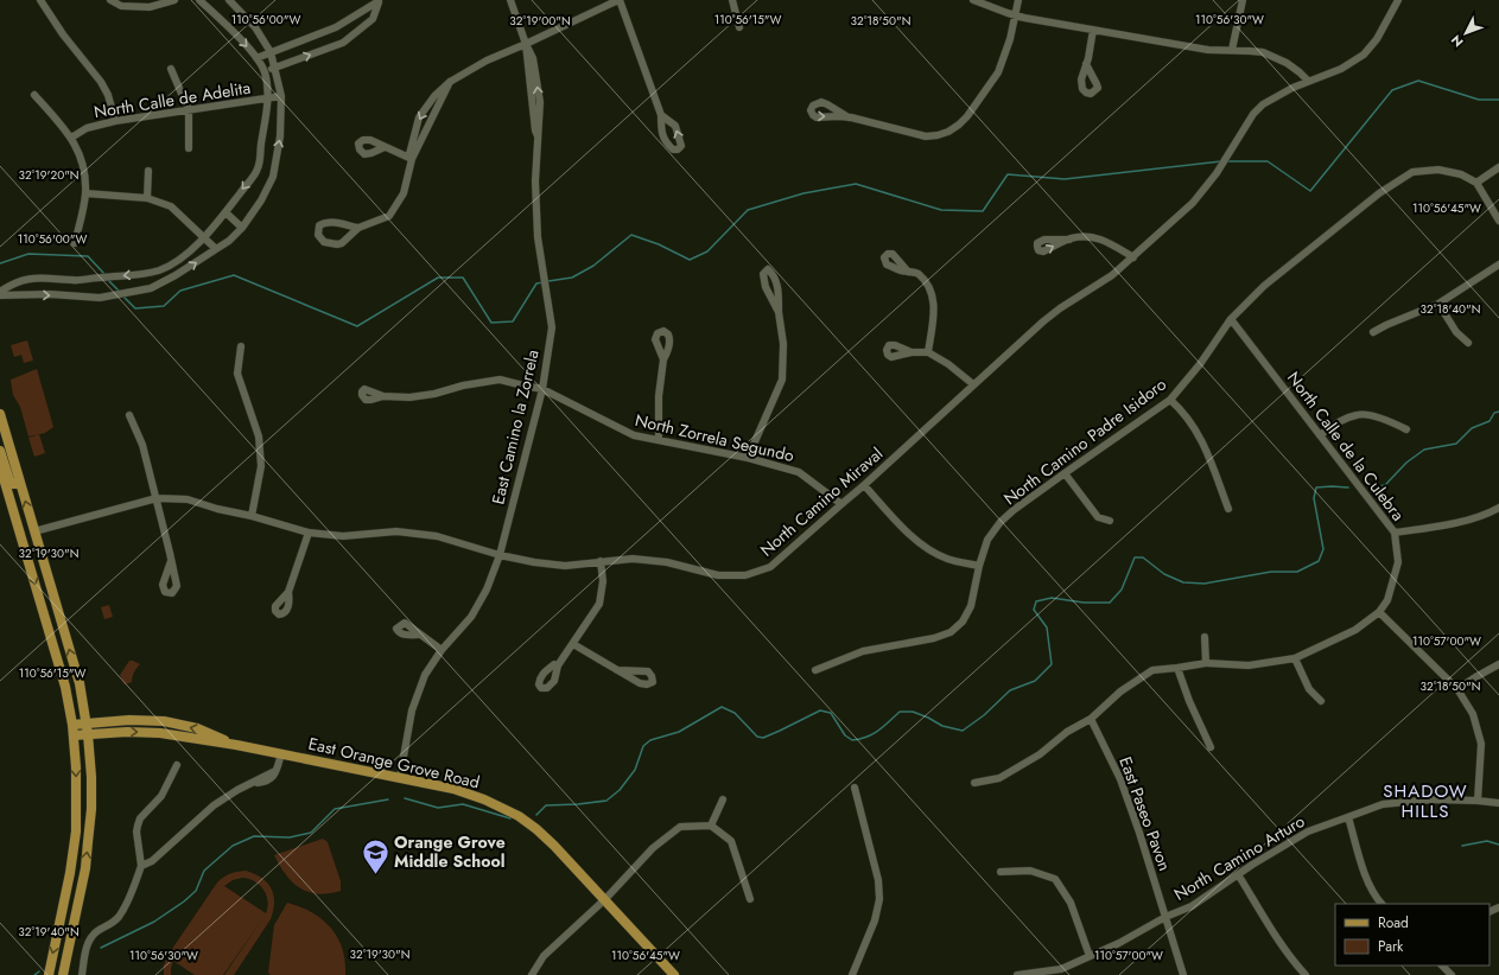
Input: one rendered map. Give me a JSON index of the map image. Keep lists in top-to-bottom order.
{
  "streets": {
    "main road": ["East Orange Grove Road"],
    "street": [
      "North Calle de Adelita",
      "East Camino la Zorrela",
      "North Zorrela Segundo",
      "North Camino Padre Isidoro",
      "North Calle de la Culebra",
      "North Camino Miraval",
      "East Paseo Pavon",
      "North Camino Arturo"
    ]
  },
  "crossings": [
    ["East Camino la Zorrela", "North Zorrela Segundo"],
    ["East Camino la Zorrela", "North Camino Miraval"],
    ["East Camino la Zorrela", "East Orange Grove Road"],
    ["North Zorrela Segundo", "North Camino Miraval"],
    ["North Camino Padre Isidoro", "North Calle de la Culebra"],
    ["North Calle de la Culebra", "East Paseo Pavon"],
    ["East Paseo Pavon", "North Camino Arturo"]
  ],
  "districts": ["SHADOW HILLS"],
  "places": {
    "school or university": ["Orange Grove Middle School"]
  },
  "legend": ["Road", "Park"],
  "north": "bottom left",
  "coordinates": [
    "110°56'00\"W",
    "110°56'30\"W",
    "110°56'15\"W",
    "32°19'00\"N",
    "32°18'50\"N",
    "32°19'20\"N",
    "110°56'45\"W",
    "32°18'40\"N",
    "32°19'30\"N",
    "110°57'00\"W",
    "32°19'40\"N"
  ]
}
